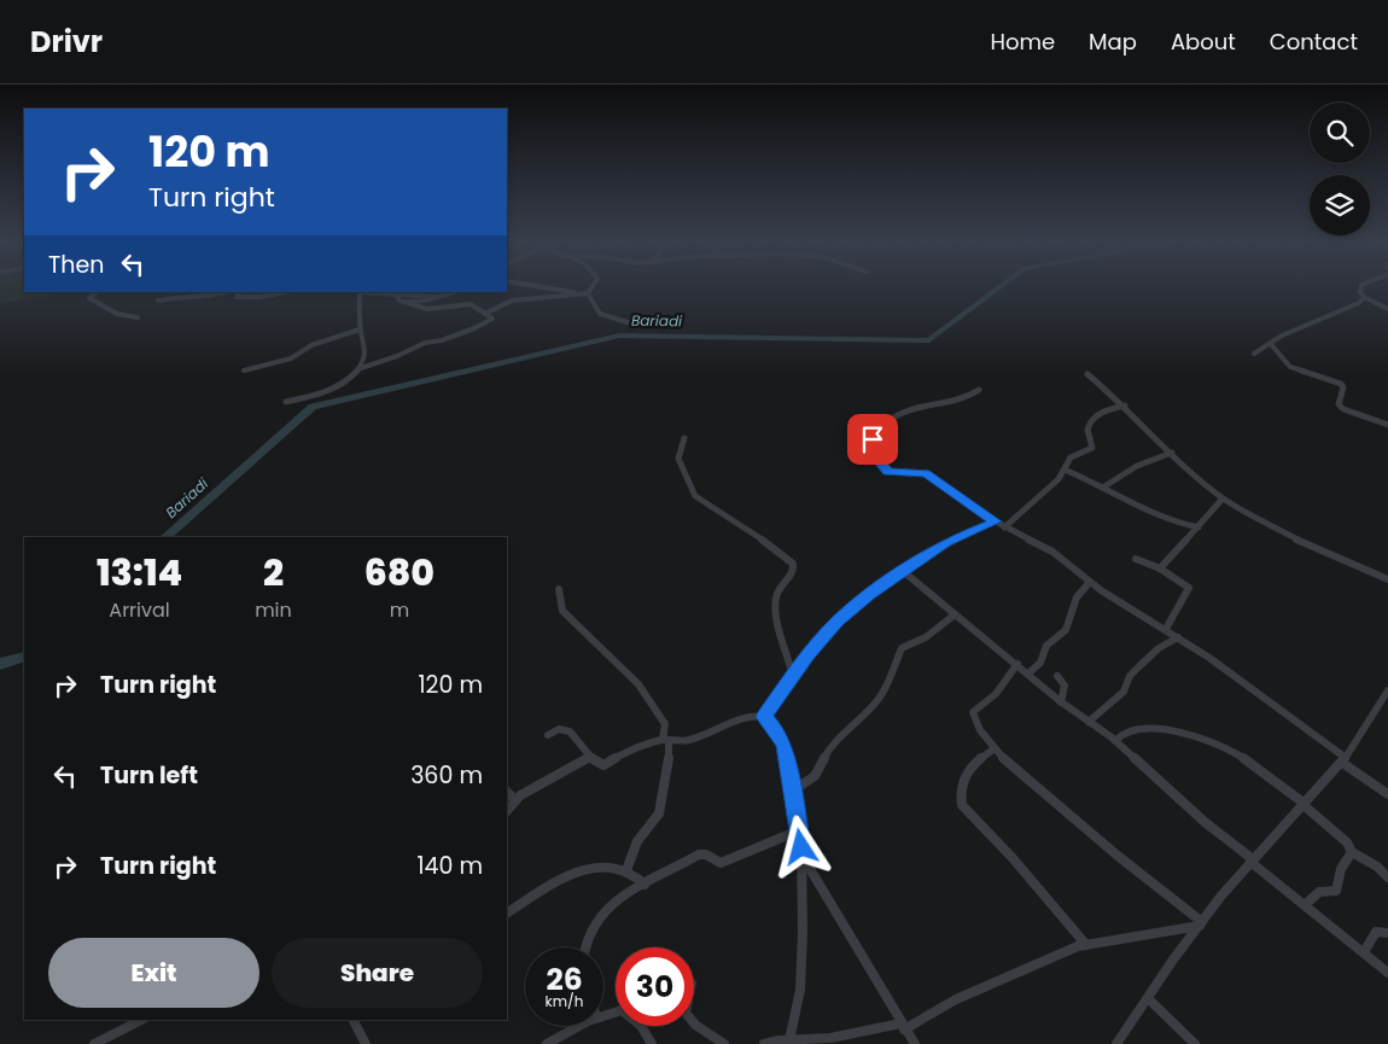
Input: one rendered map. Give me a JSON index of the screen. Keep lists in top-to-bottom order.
{
  "water": ["Bariadi"],
  "page": {
    "header": "Drivr",
    "nav": [
      "Home",
      "Map",
      "About",
      "Contact"
    ],
    "turn": ["120 m", "Turn right"],
    "then": "Then",
    "eta": [
      "13:14",
      "Arrival",
      "2",
      "min",
      "680",
      "m"
    ],
    "list": [
      {
        "name": "Turn right",
        "value": "120 m"
      },
      {
        "name": "Turn left",
        "value": "360 m"
      },
      {
        "name": "Turn right",
        "value": "140 m"
      }
    ],
    "buttons": ["Exit", "Share"],
    "speed": "26 km/h",
    "limit": "30"
  }
}
